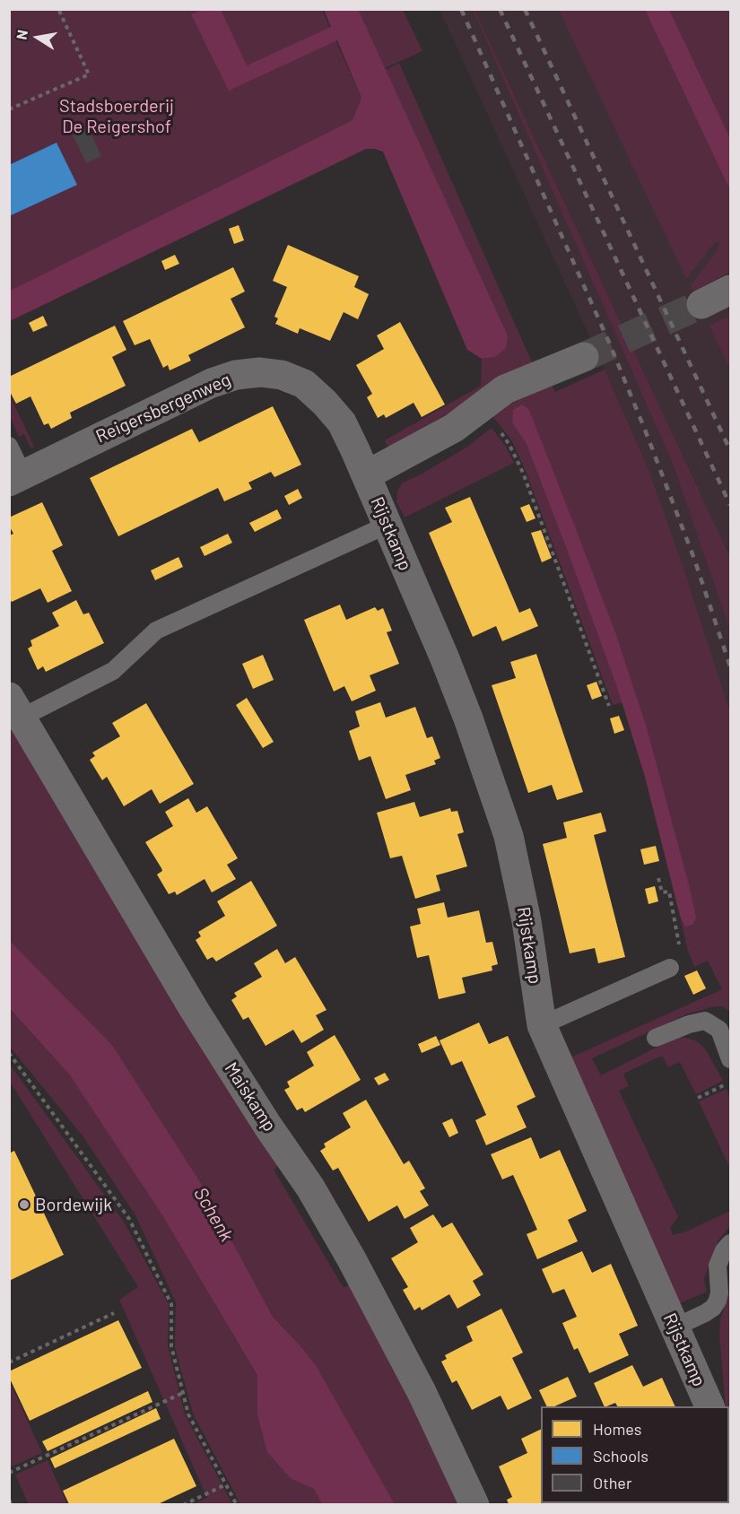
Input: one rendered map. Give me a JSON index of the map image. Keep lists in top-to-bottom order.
{
  "streets": {
    "street": ["Reigersbergenweg", "Rijstkamp", "Maiskamp"]
  },
  "crossings": [
    ["Reigersbergenweg", "Rijstkamp"]
  ],
  "water": ["Schenk"],
  "parks": ["Stadsboerderij De Reigershof"],
  "places": ["Bordewijk"],
  "legend": ["Homes", "Schools", "Other"],
  "north": "left"
}
